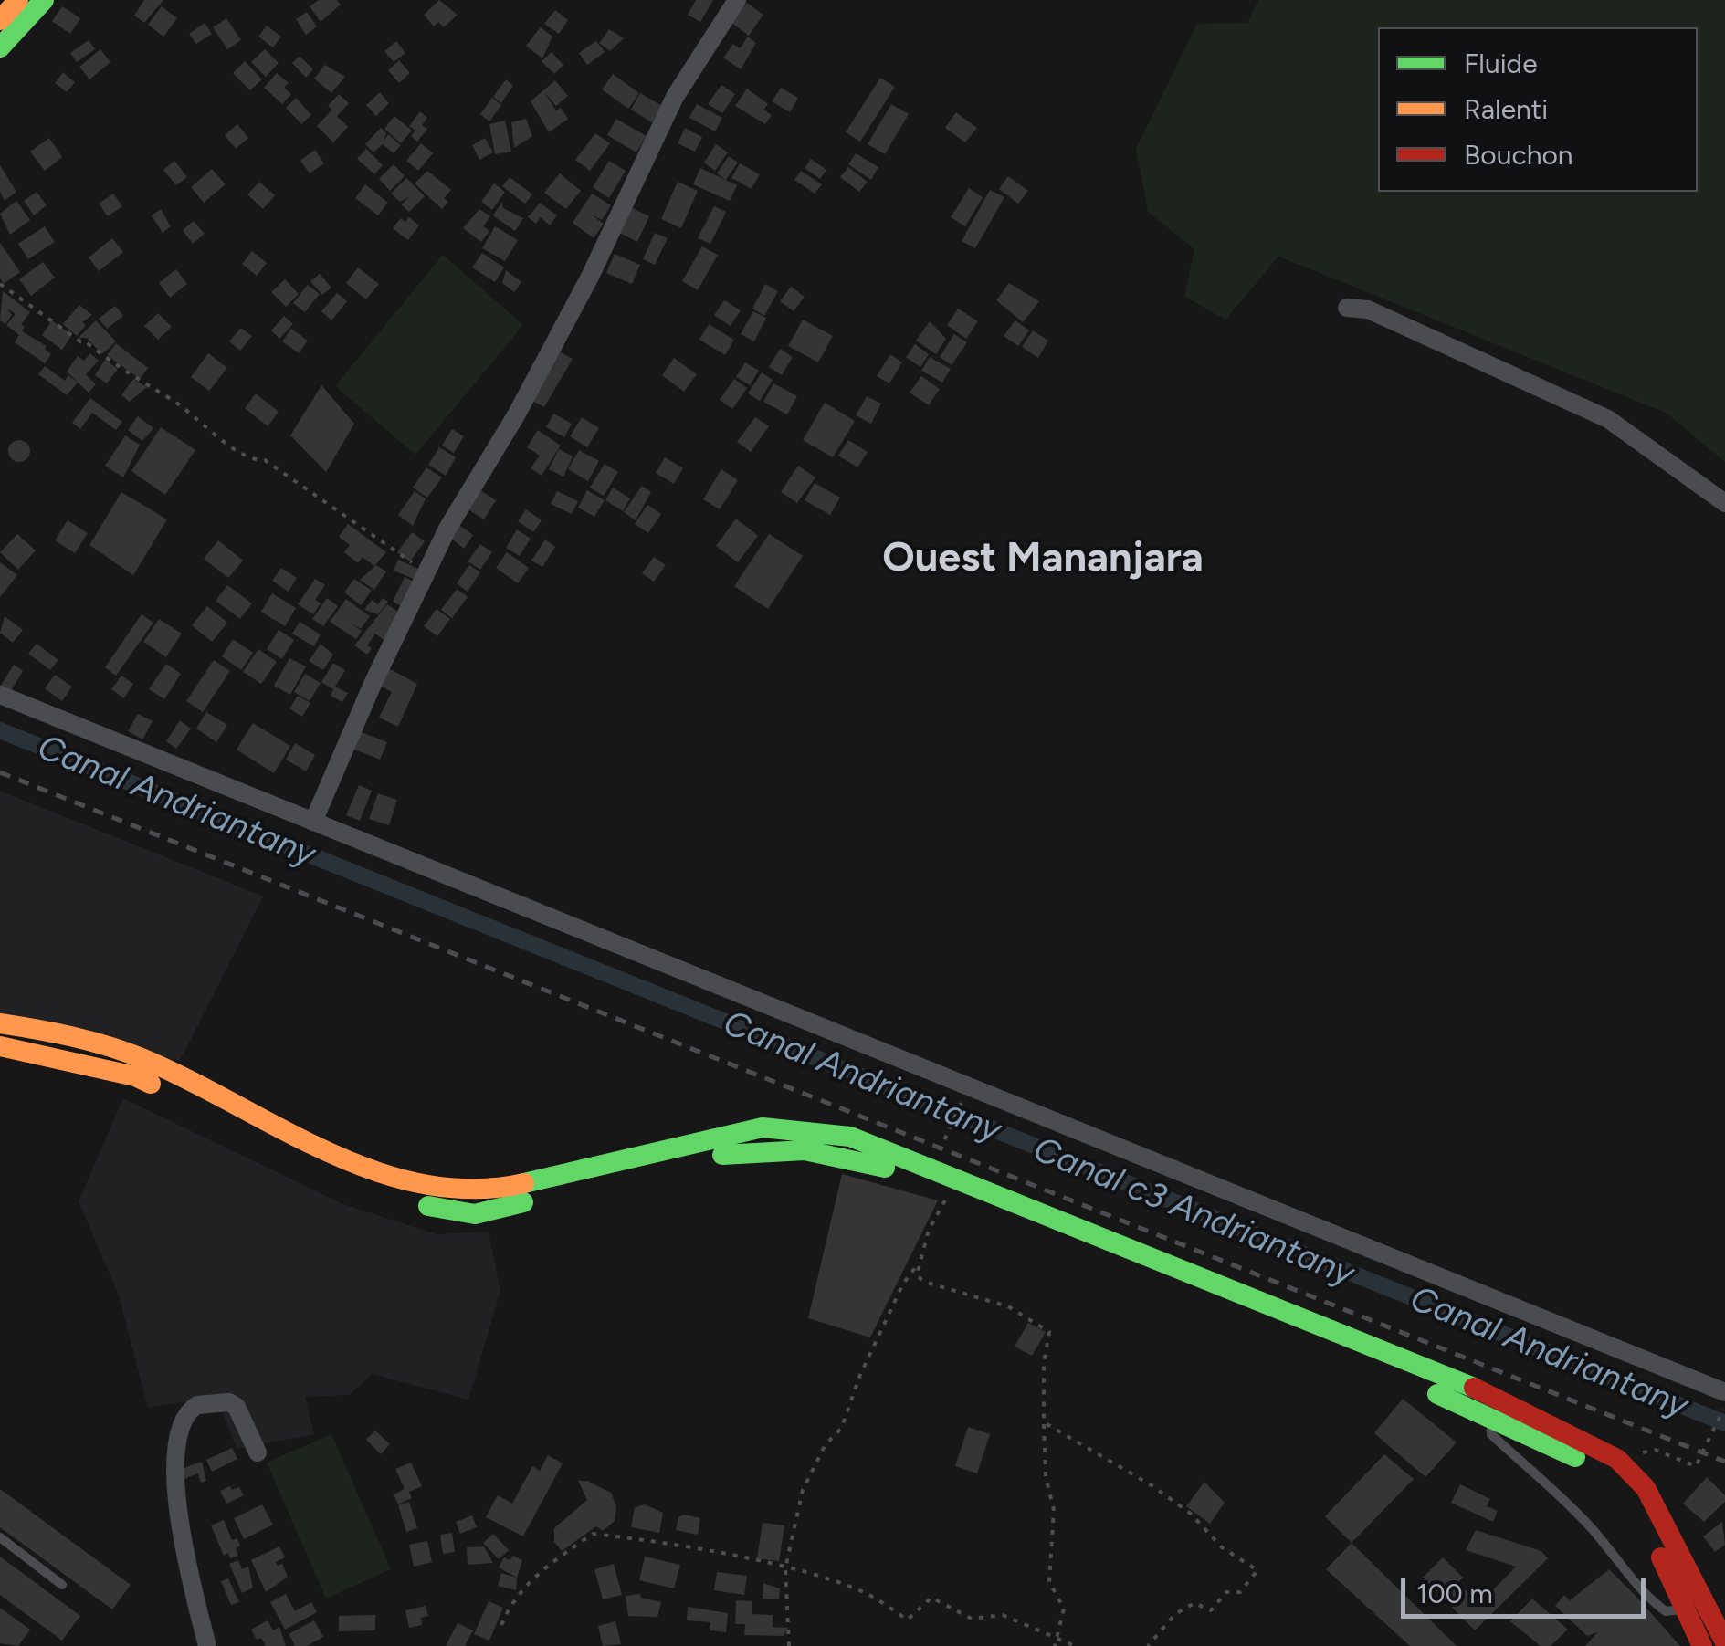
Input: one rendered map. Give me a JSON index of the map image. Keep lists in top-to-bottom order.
{
  "districts": ["Ouest Mananjara"],
  "water": ["Canal Andriantany", "Canal c3 Andriantany"],
  "legend": ["Fluide", "Ralenti", "Bouchon"],
  "scale_bar": "100 m"
}
